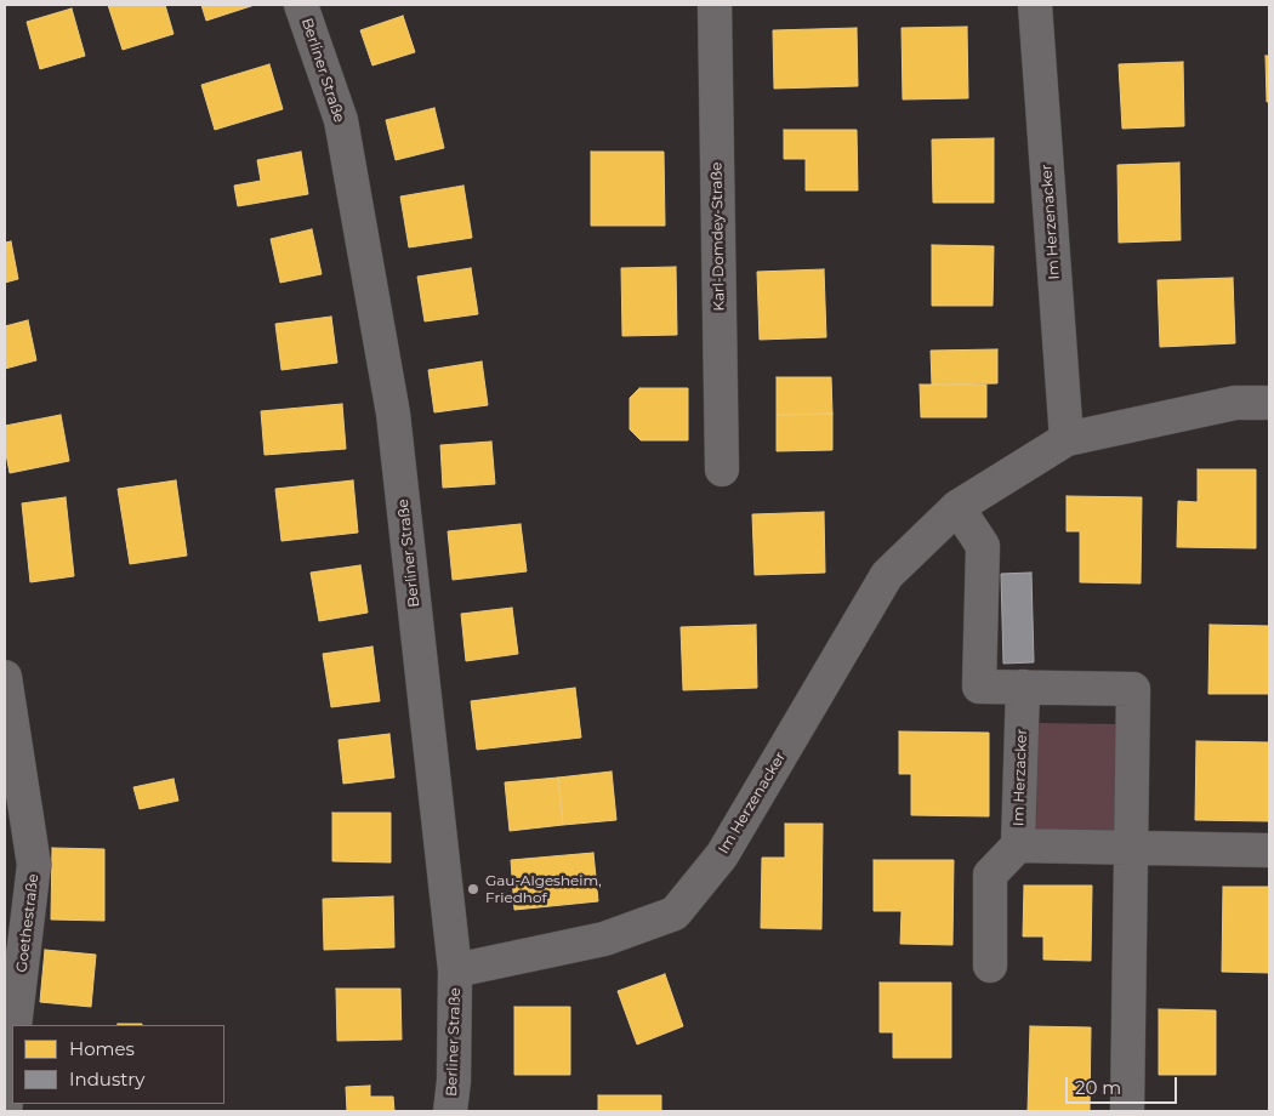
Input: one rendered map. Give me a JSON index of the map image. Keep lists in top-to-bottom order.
{
  "streets": {
    "street": [
      "Berliner Straße",
      "Im Herzenacker",
      "Karl-Domdey-Straße",
      "Im Herzacker",
      "Goethestraße"
    ]
  },
  "crossings": [
    ["Berliner Straße", "Im Herzenacker"]
  ],
  "places": ["Gau-Algesheim, Friedhof"],
  "legend": ["Homes", "Industry"],
  "scale_bar": "20 m"
}
